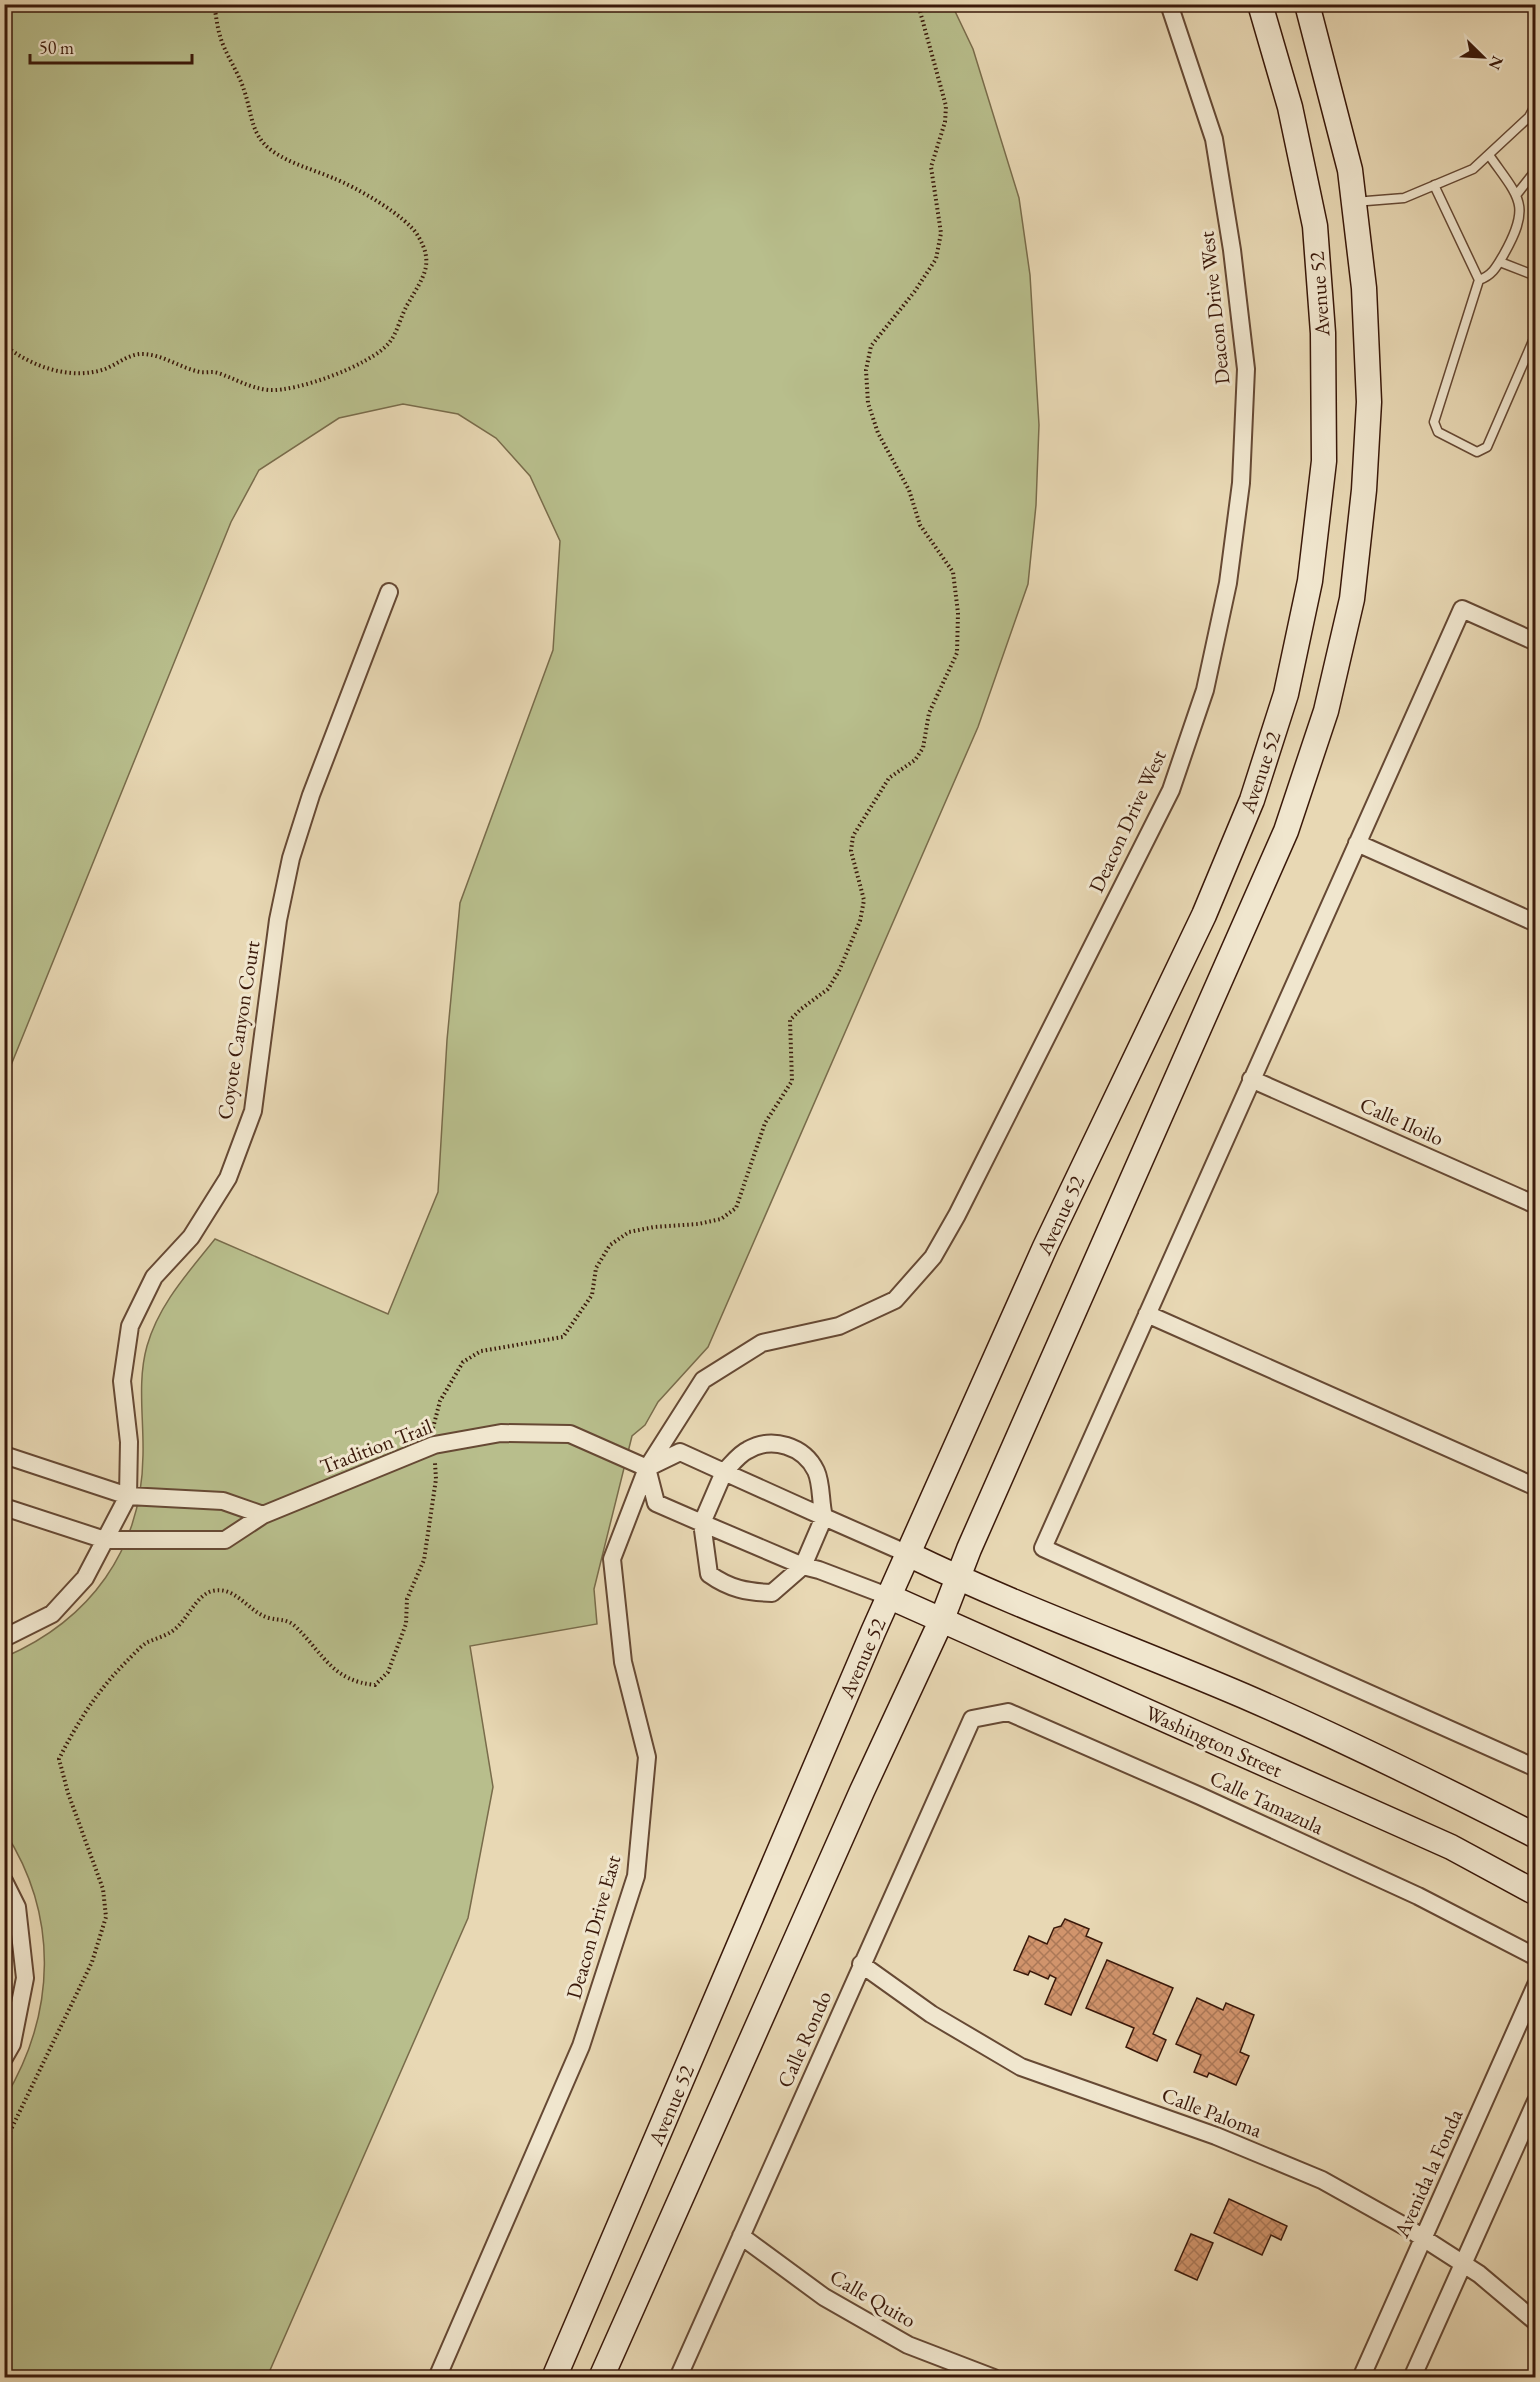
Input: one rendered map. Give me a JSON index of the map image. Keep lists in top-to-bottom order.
{
  "streets": {
    "main road": ["Avenue 52", "Washington Street"],
    "street": [
      "Deacon Drive West",
      "Coyote Canyon Court",
      "Calle Iloilo",
      "Tradition Trail",
      "Calle Tamazula",
      "Deacon Drive East",
      "Calle Rondo",
      "Calle Paloma",
      "Avenida la Fonda",
      "Calle Quito"
    ]
  },
  "crossings": [
    ["Avenue 52", "Washington Street"],
    ["Deacon Drive West", "Tradition Trail"],
    ["Deacon Drive West", "Deacon Drive East"],
    ["Tradition Trail", "Deacon Drive East"],
    ["Calle Tamazula", "Calle Rondo"],
    ["Calle Rondo", "Calle Paloma"],
    ["Calle Rondo", "Calle Quito"],
    ["Calle Paloma", "Avenida la Fonda"]
  ],
  "scale_bar": "50 m",
  "north": "bottom right"
}
